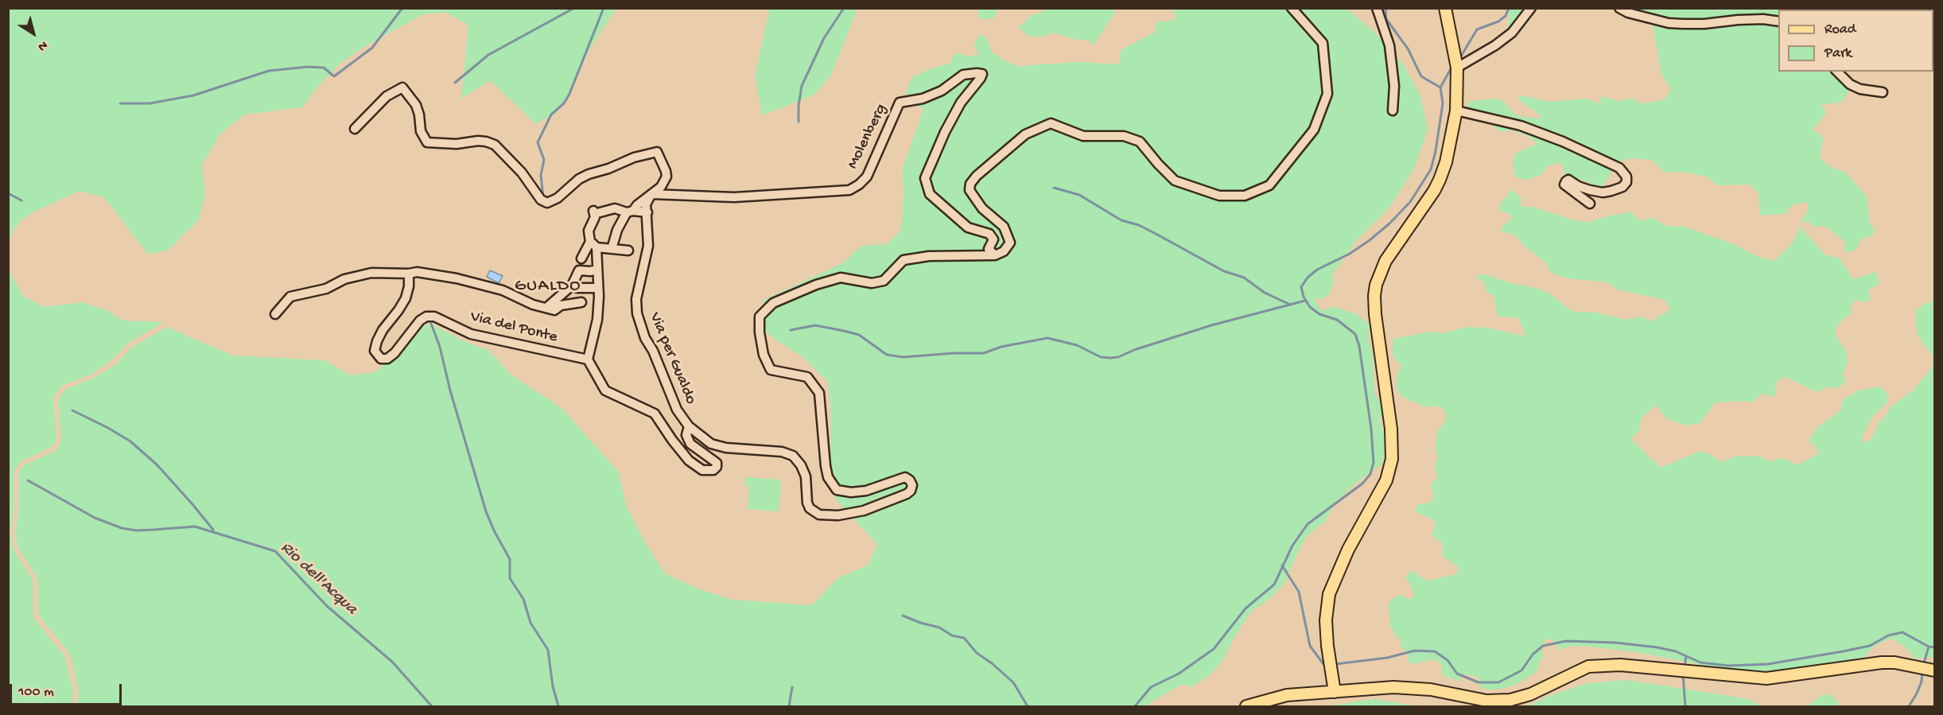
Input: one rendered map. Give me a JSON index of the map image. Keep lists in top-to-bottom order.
{
  "streets": {
    "street": ["Molenberg", "Via del Ponte", "Via per Gualdo"]
  },
  "crossings": [
    ["Molenberg", "Via per Gualdo"]
  ],
  "districts": ["GUALDO"],
  "water": ["Rio dell'Acqua"],
  "legend": ["Road", "Park"],
  "scale_bar": "100 m",
  "north": "bottom right"
}
